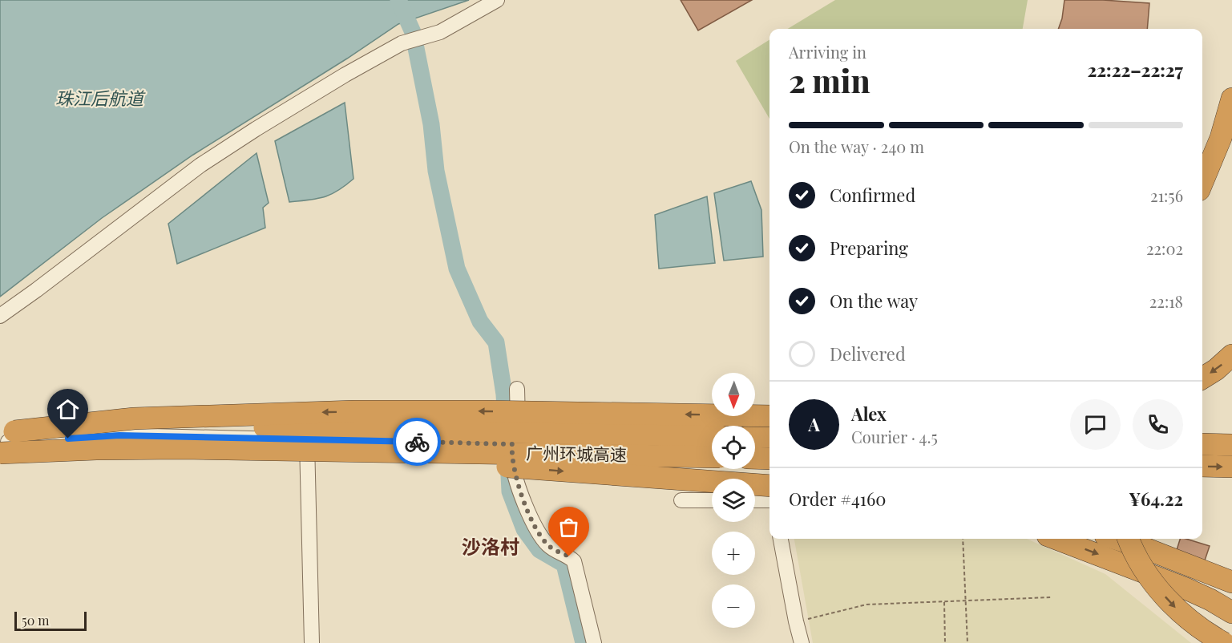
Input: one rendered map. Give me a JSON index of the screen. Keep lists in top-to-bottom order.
{
  "streets": {
    "highway": ["广州环城高速"]
  },
  "districts": ["沙洛村"],
  "water": ["珠江后航道"],
  "scale_bar": "50 m",
  "north": "bottom",
  "page": {
    "heading": ["2 min", "Arriving in", "22:22–22:27"],
    "panel": [
      "Alex",
      "Courier · 4.5",
      "Order #4160",
      "¥64.22"
    ],
    "bar": "On the way · 240 m",
    "list": [
      ["Confirmed", "21:56"],
      ["Preparing", "22:02"],
      ["On the way", "22:18"],
      "Delivered"
    ],
    "map_buttons": ["+", "−"],
    "round": "A",
    "scale": "50 m"
  }
}
